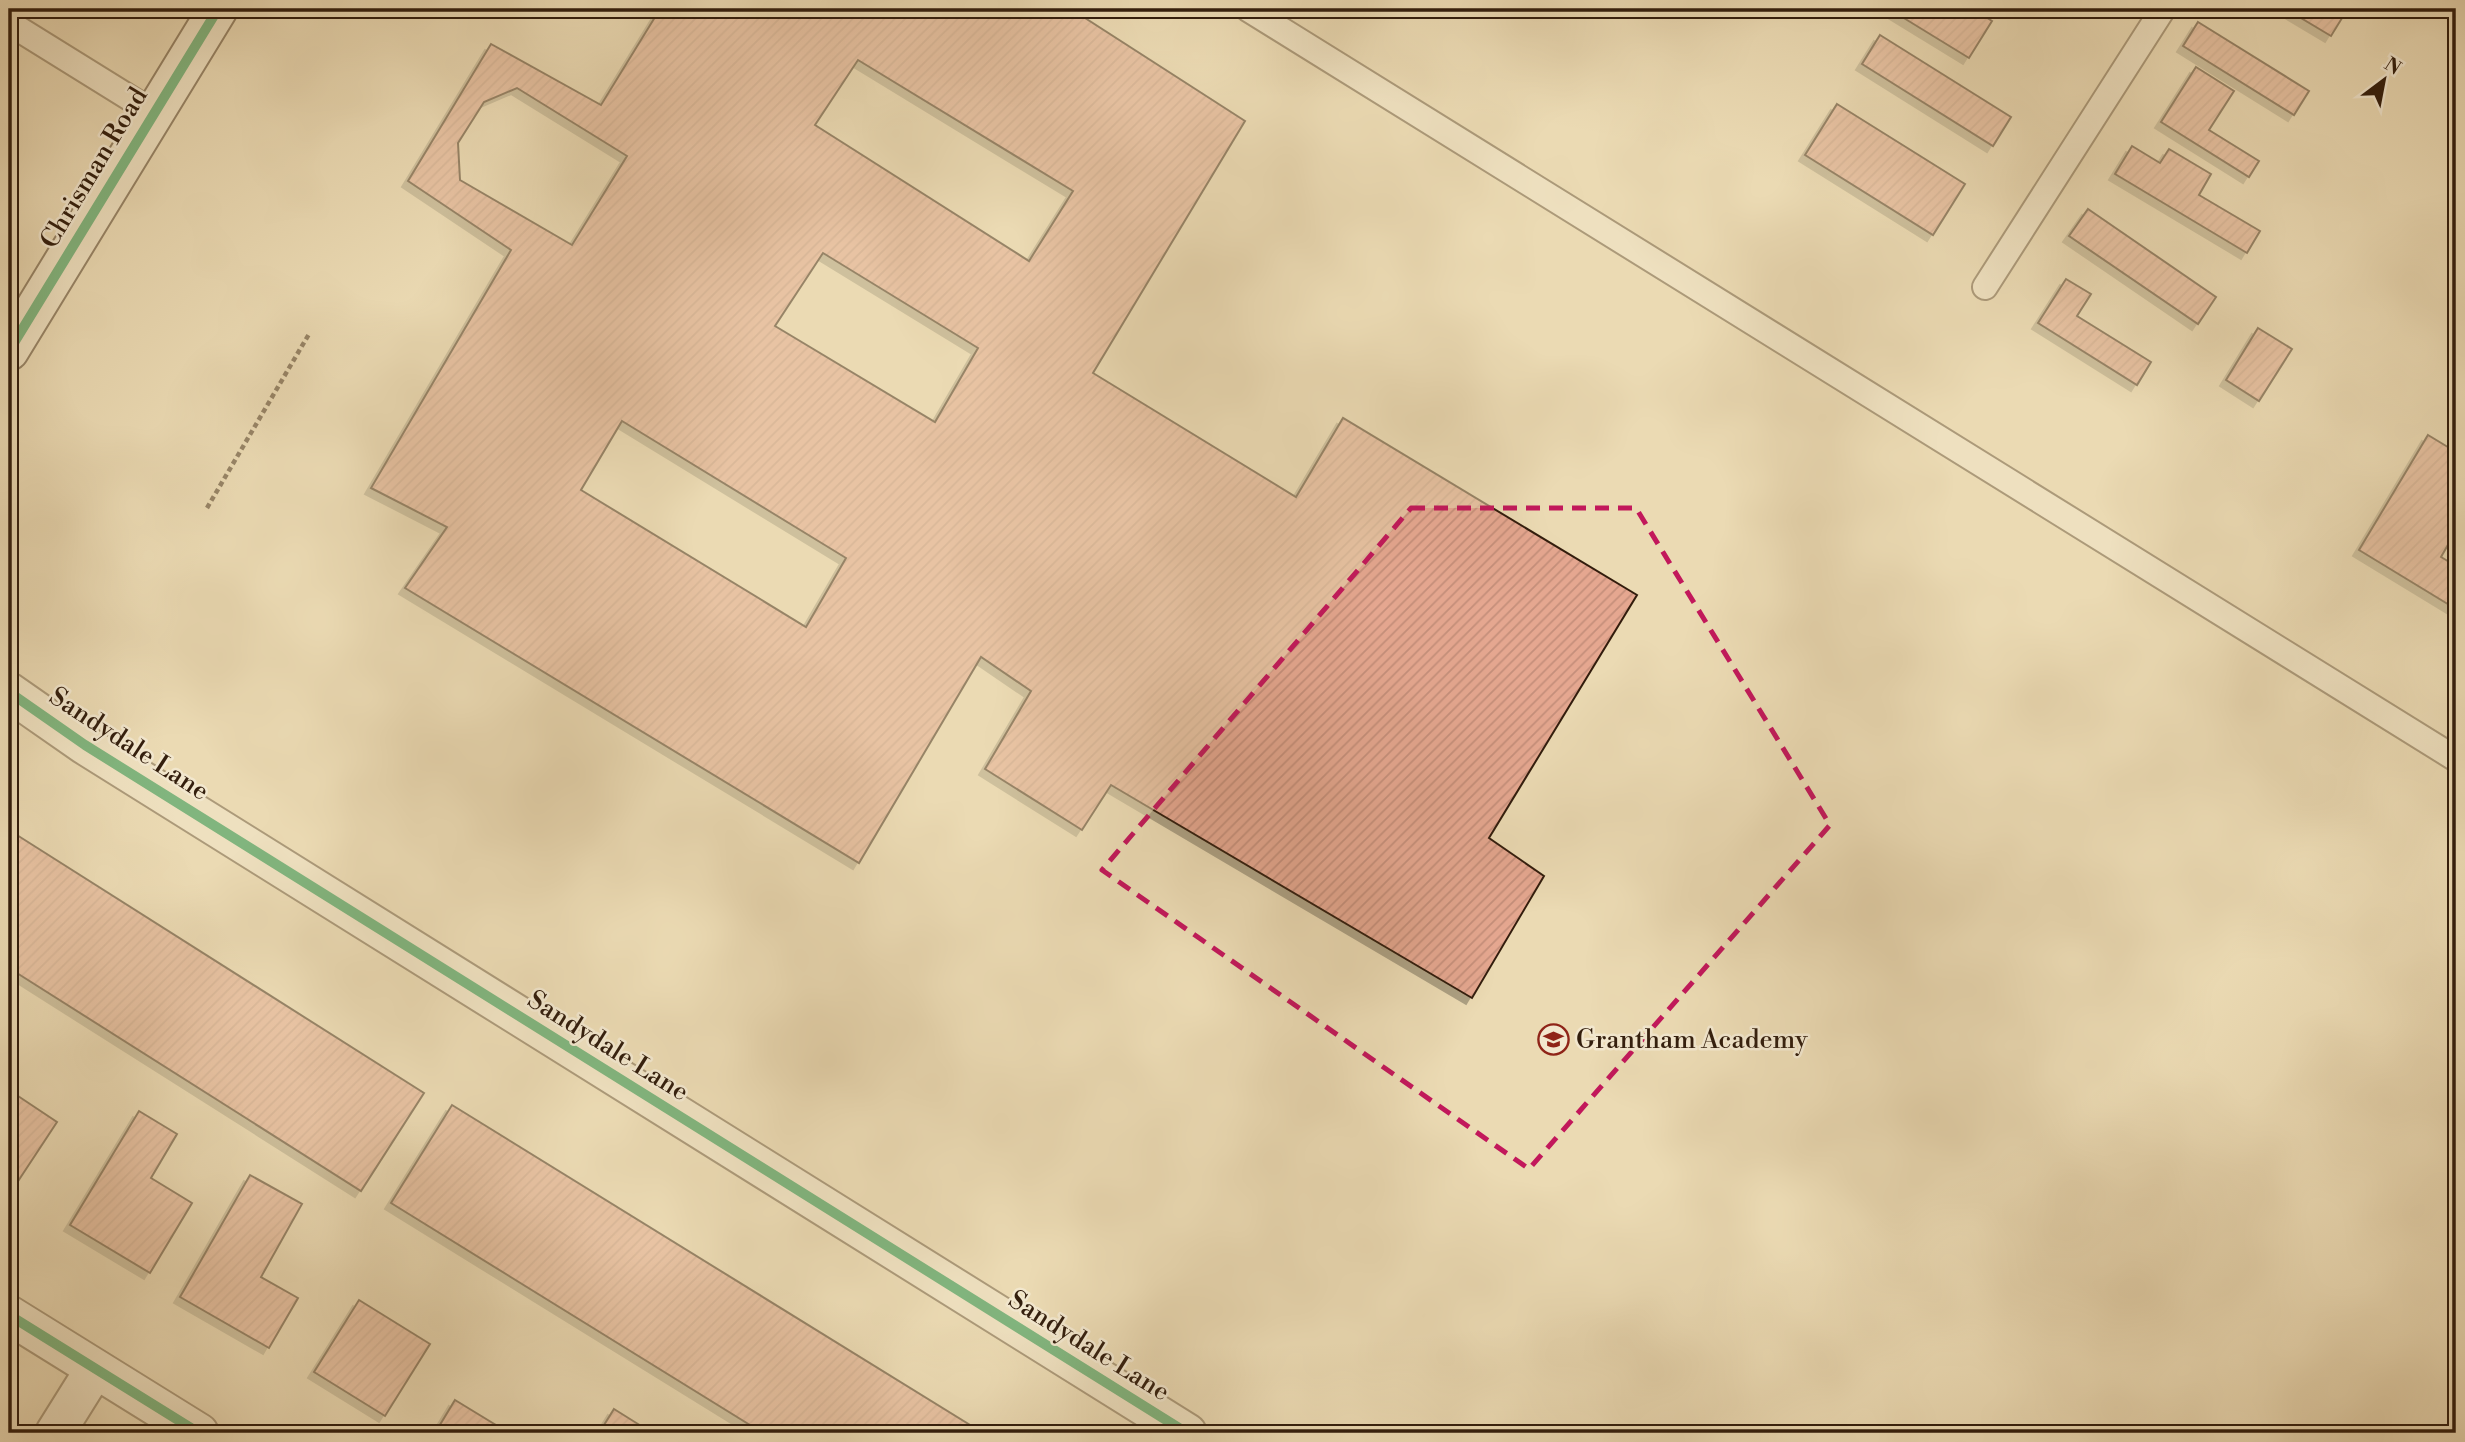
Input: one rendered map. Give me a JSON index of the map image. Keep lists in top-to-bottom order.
{
  "streets": {
    "street": ["Chrisman Road", "Sandydale Lane"]
  },
  "places": {
    "school or university": ["Grantham Academy"]
  },
  "north": "top right"
}
